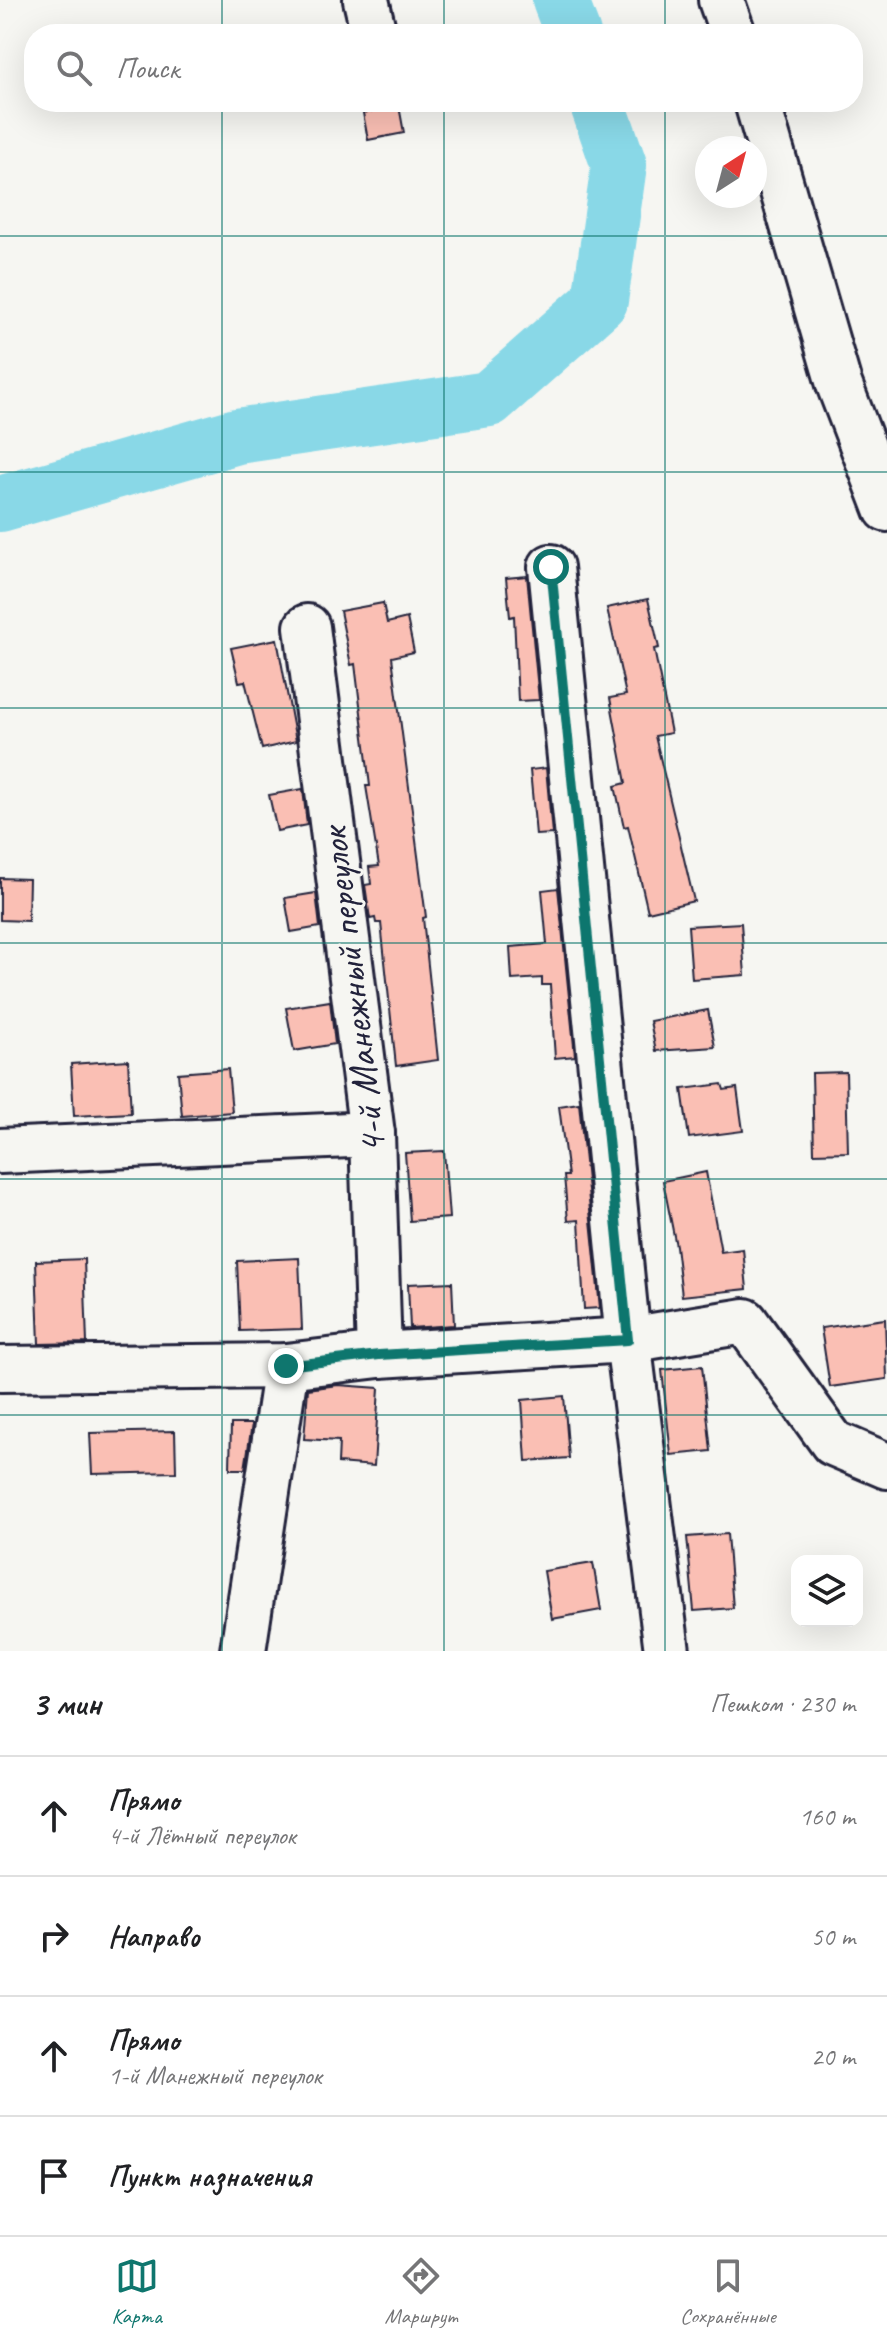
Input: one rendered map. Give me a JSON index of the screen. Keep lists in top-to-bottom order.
{
  "streets": {
    "street": ["4-й Манежный переулок"]
  },
  "north": "top right",
  "page": {
    "search": "Поиск",
    "heading": ["3 мин", "Пешком · 230 m"],
    "list": [
      ["Прямо", "4-й Лётный переулок", "160 m"],
      ["Направо", "50 m"],
      ["Прямо", "1-й Манежный переулок", "20 m"],
      "Пункт назначения"
    ],
    "nav": ["Карта", "Маршрут", "Сохранённые"]
  }
}
